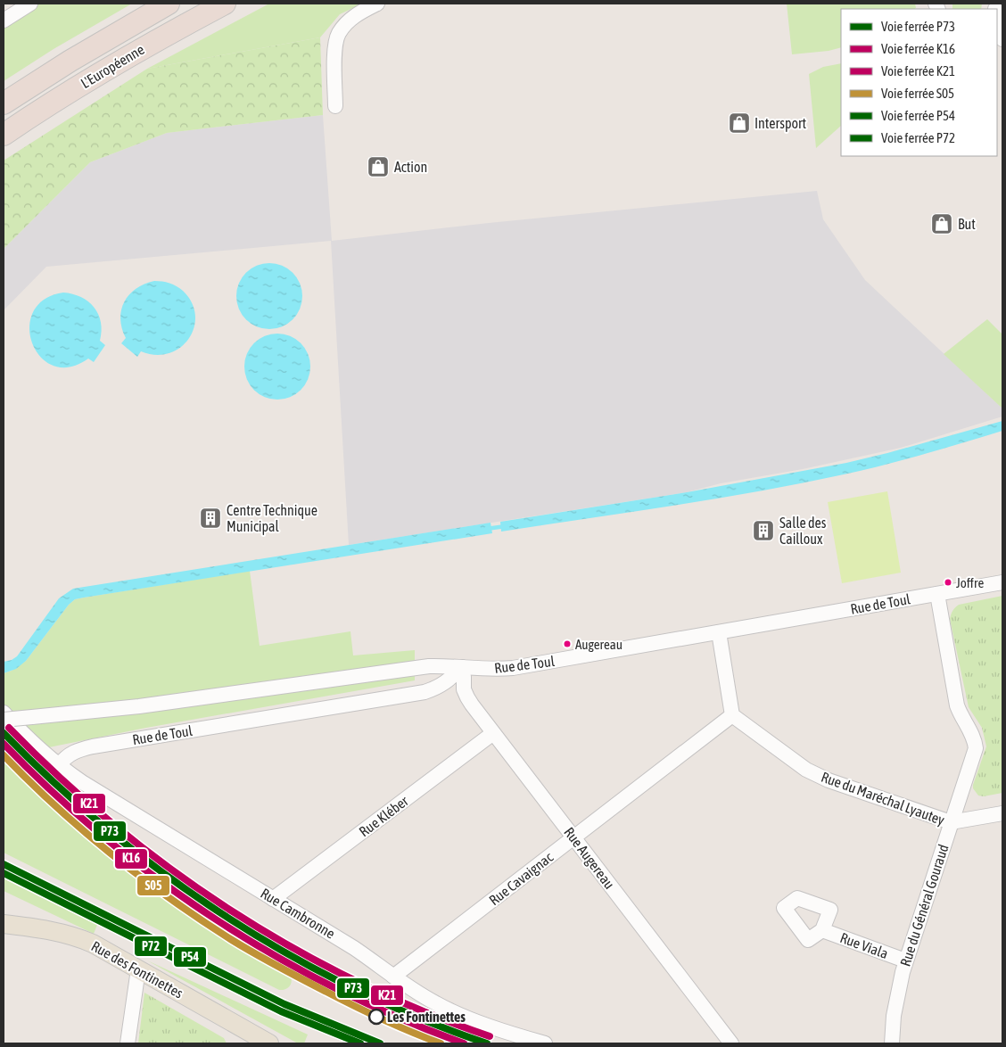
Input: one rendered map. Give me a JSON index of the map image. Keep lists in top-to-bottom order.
{
  "streets": {
    "highway": ["L'Européenne"],
    "main road": ["Rue des Fontinettes"],
    "street": [
      "Rue de Toul",
      "Rue du Maréchal Lyautey",
      "Rue Kléber",
      "Rue Augereau",
      "Rue Cavaignac",
      "Rue du Général Gouraud",
      "Rue Cambronne",
      "Rue Viala"
    ]
  },
  "crossings": [
    ["Rue de Toul", "Rue Augereau"],
    ["Rue de Toul", "Rue du Général Gouraud"],
    ["Rue de Toul", "Rue Cambronne"],
    ["Rue du Maréchal Lyautey", "Rue Cavaignac"],
    ["Rue du Maréchal Lyautey", "Rue du Général Gouraud"],
    ["Rue Kléber", "Rue Augereau"],
    ["Rue Kléber", "Rue Cambronne"],
    ["Rue Augereau", "Rue Cavaignac"],
    ["Rue Cavaignac", "Rue Cambronne"],
    ["Rue du Général Gouraud", "Rue Viala"]
  ],
  "places": {
    "shop": ["Intersport", "Action", "But"],
    "building": ["Centre Technique Municipal", "Salle des Cailloux"],
    "other": ["Joffre", "Augereau", "Les Fontinettes"]
  },
  "lines": [
    "rail line K21",
    "rail line P73",
    "rail line K16",
    "rail line S05",
    "rail line P54",
    "rail line P72"
  ],
  "legend": [
    "Voie ferrée P73",
    "Voie ferrée K16",
    "Voie ferrée K21",
    "Voie ferrée S05",
    "Voie ferrée P54",
    "Voie ferrée P72"
  ]
}
